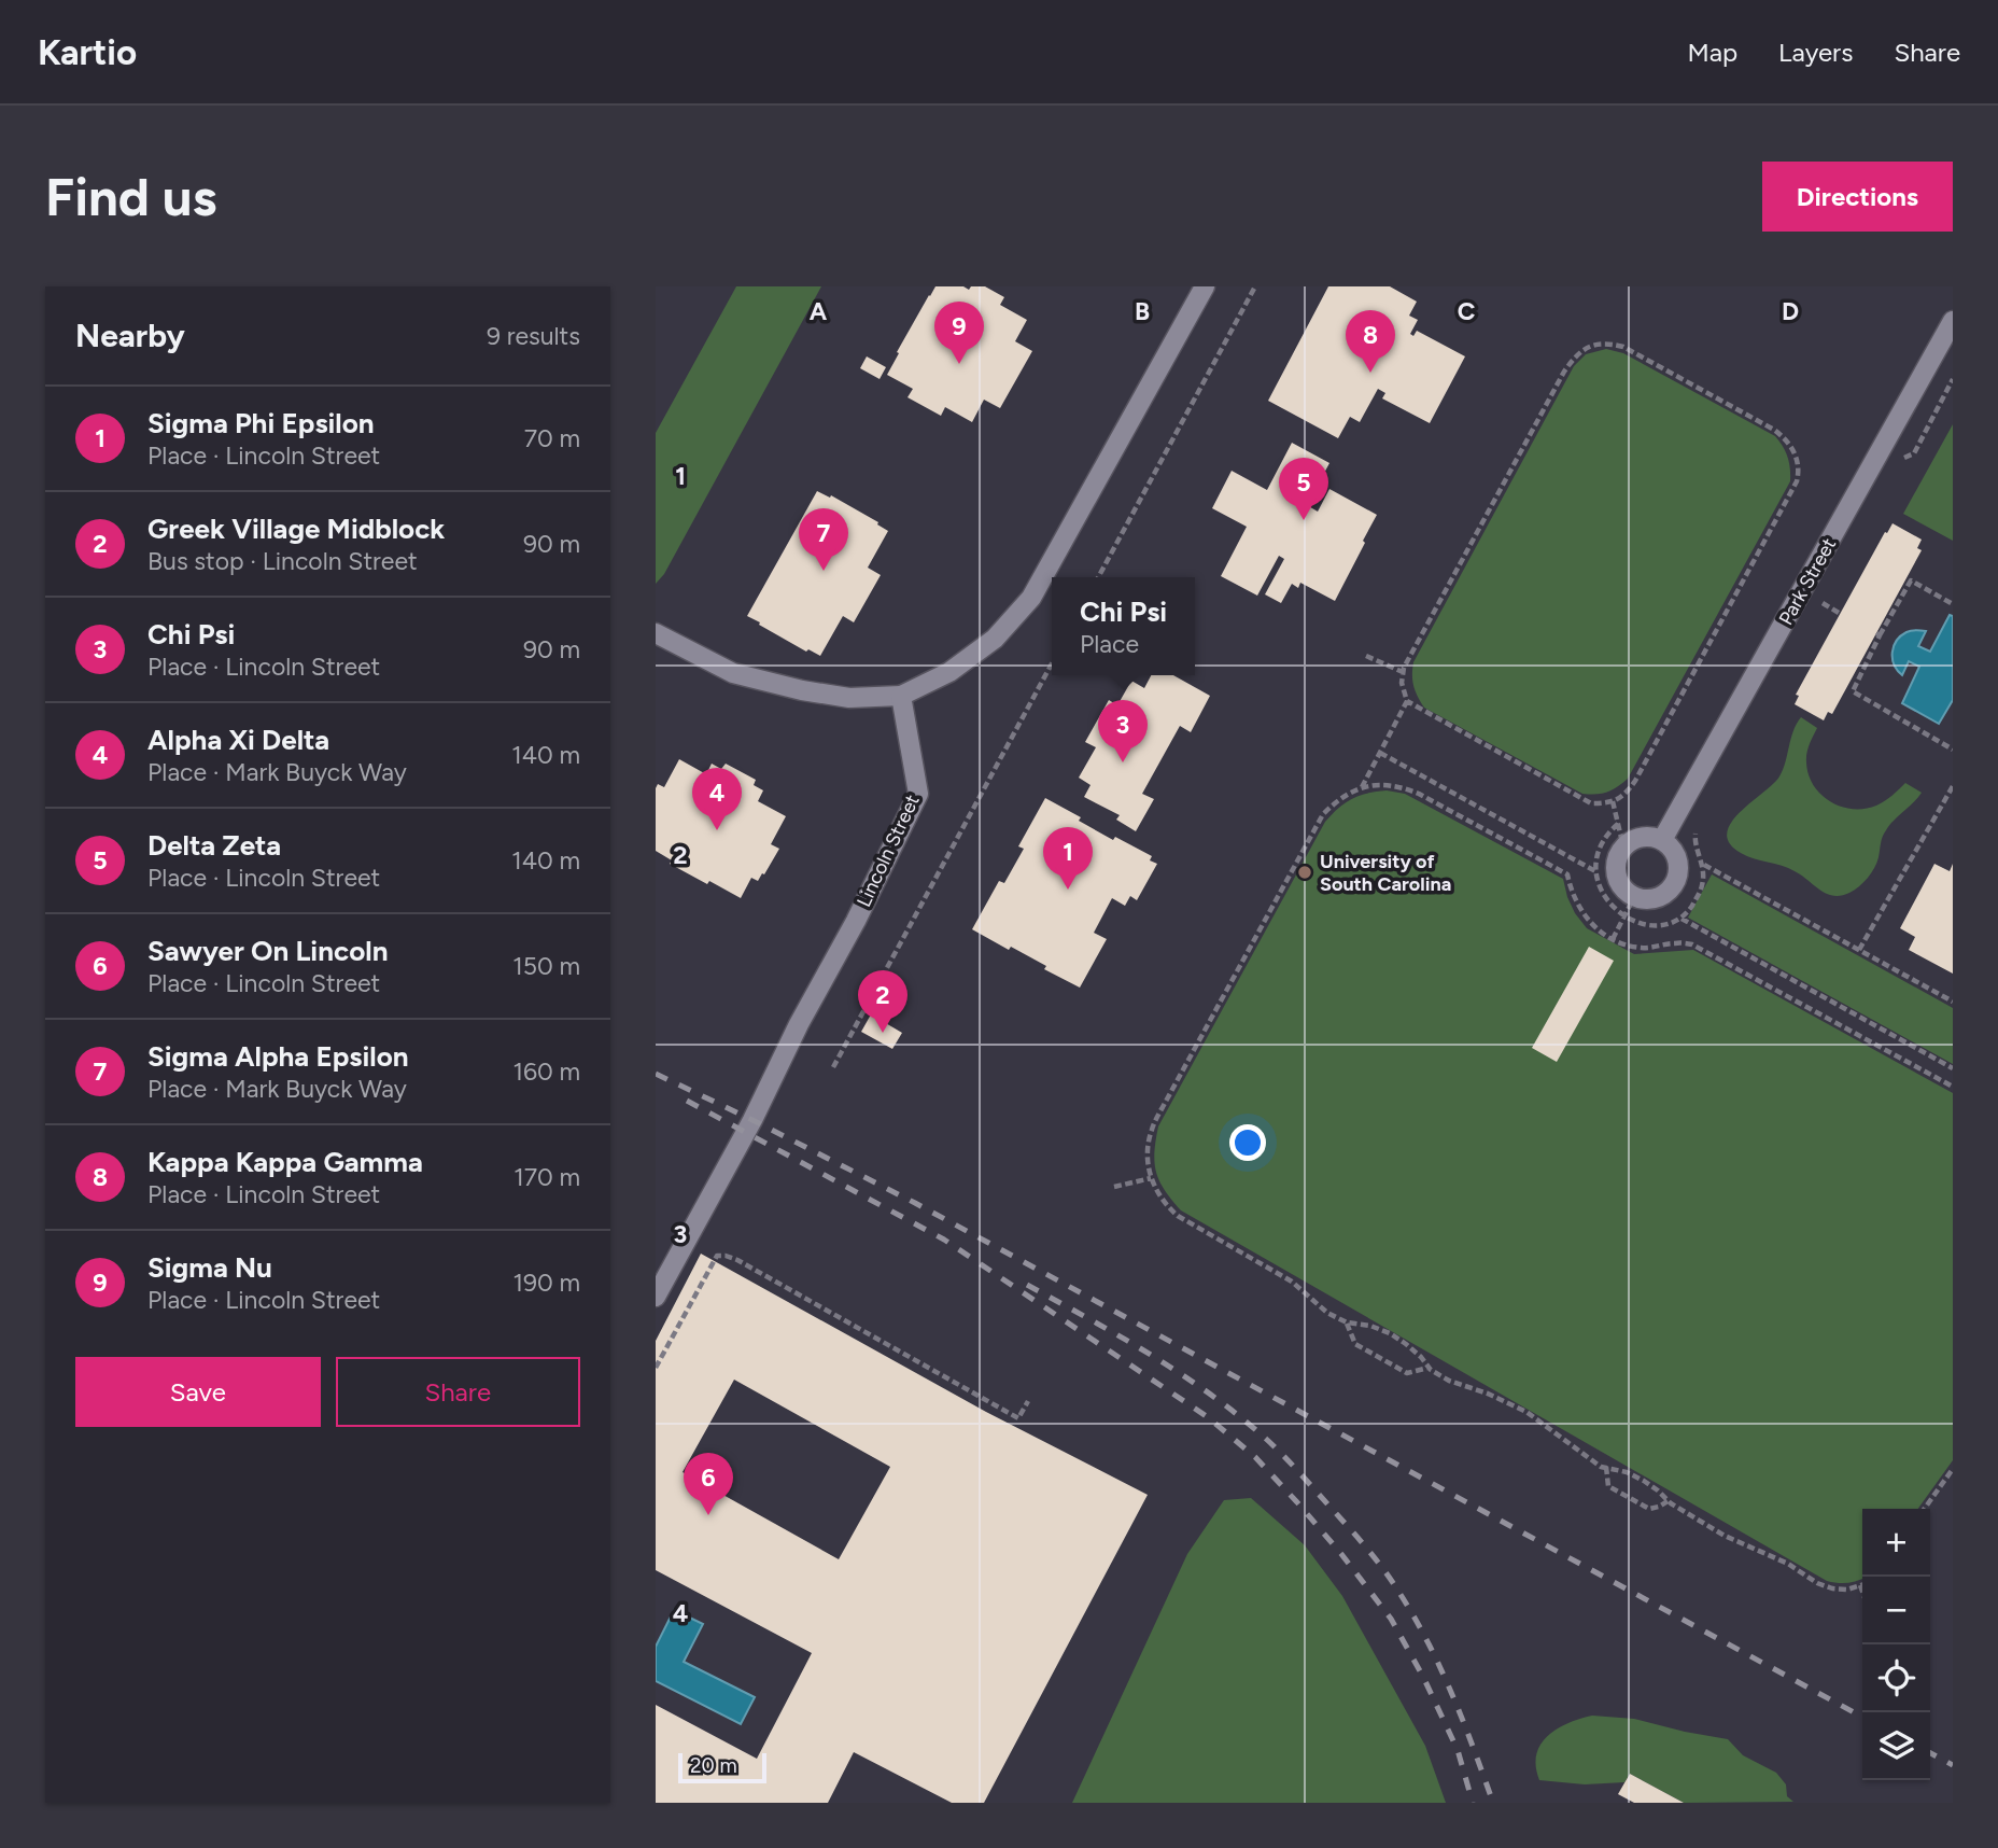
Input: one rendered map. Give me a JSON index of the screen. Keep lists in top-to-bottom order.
{
  "streets": {
    "street": ["Park Street", "Lincoln Street"]
  },
  "places": ["University of South Carolina"],
  "scale_bar": "20 m",
  "page": {
    "header": "Kartio",
    "nav": ["Map", "Layers", "Share"],
    "buttons": [
      "Directions",
      ["Save", "Share"]
    ],
    "title": "Find us",
    "heading": ["Nearby", "9 results"],
    "pins": [
      "9",
      "8",
      "5",
      "7",
      "3",
      "4",
      "1",
      "2",
      "6"
    ],
    "list": [
      {
        "mark": "1",
        "name": "Sigma Phi Epsilon",
        "note": "Place · Lincoln Street",
        "value": "70 m"
      },
      {
        "mark": "2",
        "name": "Greek Village Midblock",
        "note": "Bus stop · Lincoln Street",
        "value": "90 m"
      },
      {
        "mark": "3",
        "name": "Chi Psi",
        "note": "Place · Lincoln Street",
        "value": "90 m"
      },
      {
        "mark": "4",
        "name": "Alpha Xi Delta",
        "note": "Place · Mark Buyck Way",
        "value": "140 m"
      },
      {
        "mark": "5",
        "name": "Delta Zeta",
        "note": "Place · Lincoln Street",
        "value": "140 m"
      },
      {
        "mark": "6",
        "name": "Sawyer On Lincoln",
        "note": "Place · Lincoln Street",
        "value": "150 m"
      },
      {
        "mark": "7",
        "name": "Sigma Alpha Epsilon",
        "note": "Place · Mark Buyck Way",
        "value": "160 m"
      },
      {
        "mark": "8",
        "name": "Kappa Kappa Gamma",
        "note": "Place · Lincoln Street",
        "value": "170 m"
      },
      {
        "mark": "9",
        "name": "Sigma Nu",
        "note": "Place · Lincoln Street",
        "value": "190 m"
      }
    ],
    "popup": ["Chi Psi", "Place"],
    "map_buttons": ["+", "−"],
    "scale": "20 m"
  },
  "grid": {
    "columns": [
      "A",
      "B",
      "C",
      "D"
    ],
    "rows": [
      "1",
      "2",
      "3",
      "4"
    ]
  }
}
